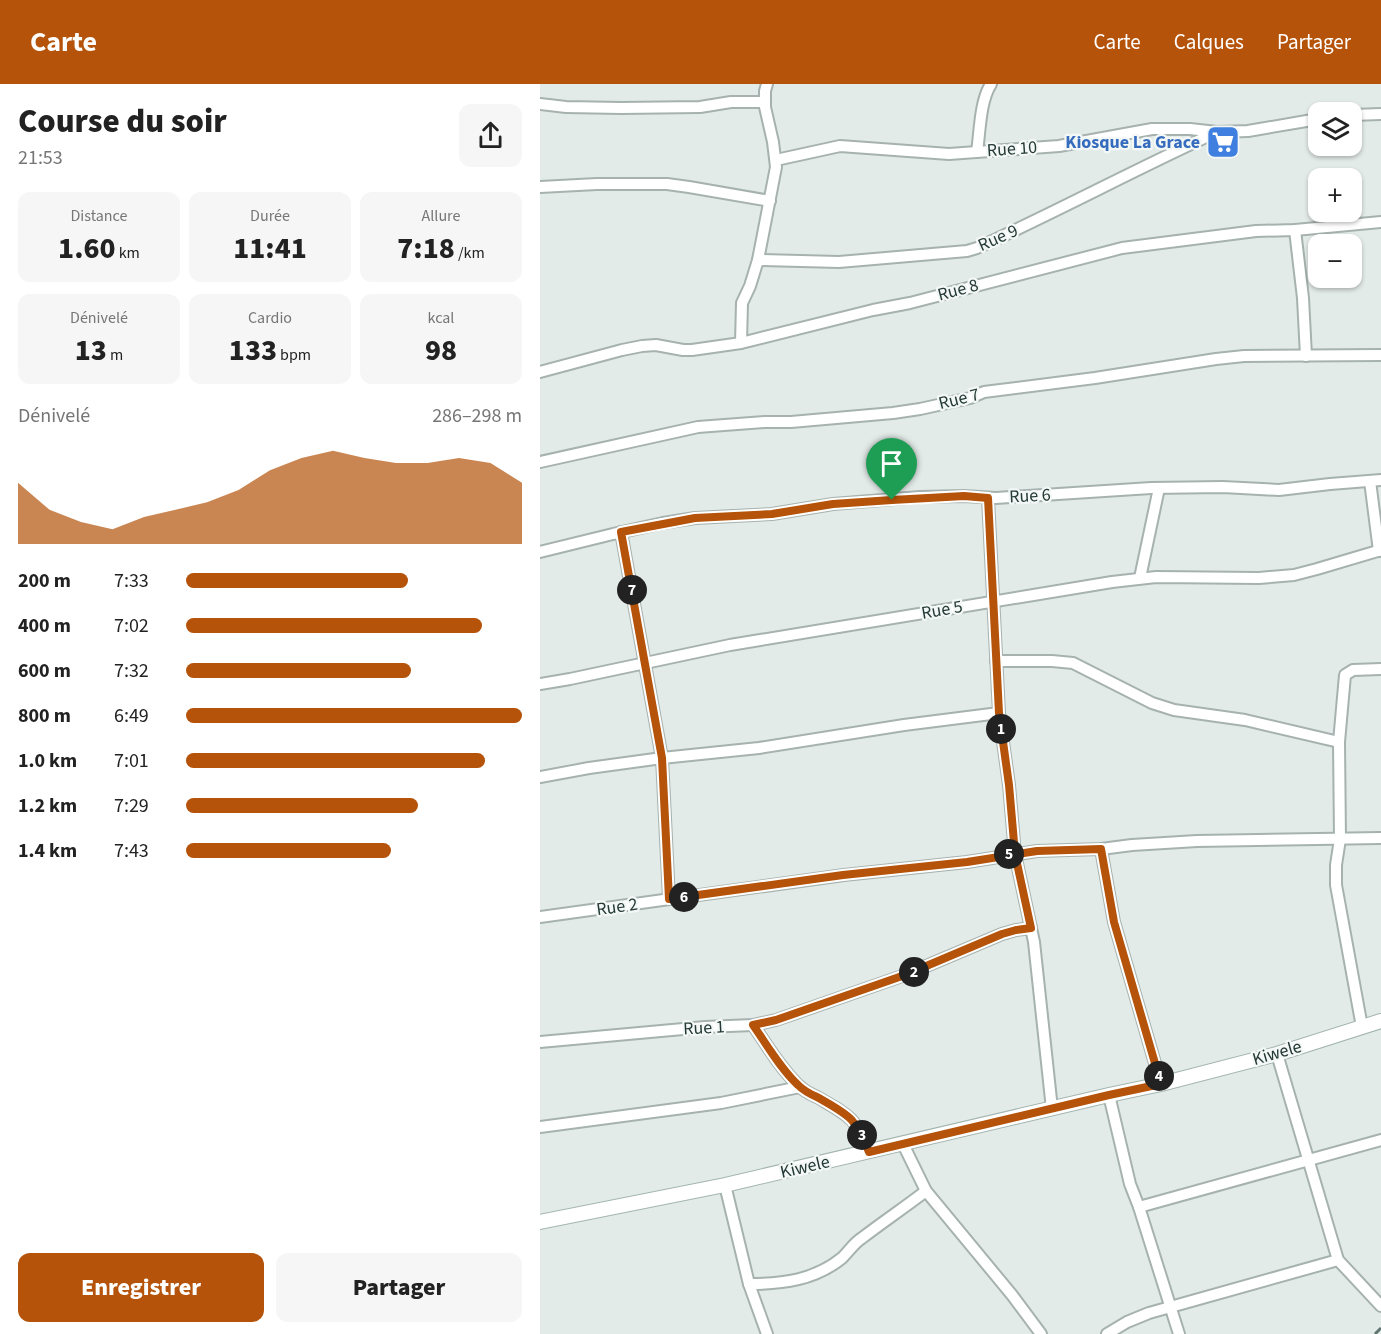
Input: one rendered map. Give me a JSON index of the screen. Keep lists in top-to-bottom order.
{
  "streets": {
    "street": [
      "Rue 10",
      "Rue 9",
      "Rue 8",
      "Rue 7",
      "Rue 6",
      "Rue 5",
      "Rue 2",
      "Rue 1",
      "Kiwele"
    ]
  },
  "crossings": [
    ["Rue 10", "Rue 9"]
  ],
  "places": {
    "supermarket": ["Kiosque La Grace"]
  },
  "page": {
    "header": "Carte",
    "nav": ["Carte", "Calques", "Partager"],
    "heading": ["Course du soir", "21:53"],
    "map_buttons": ["+", "−"],
    "stats": [
      ["Distance", "1.60 km"],
      ["Durée", "11:41"],
      ["Allure", "7:18 /km"],
      ["Dénivelé", "13 m"],
      ["Cardio", "133 bpm"],
      ["kcal", "98"]
    ],
    "chart": ["Dénivelé", "286–298 m"],
    "list": [
      {
        "name": "200 m",
        "note": "7:33"
      },
      {
        "name": "400 m",
        "note": "7:02"
      },
      {
        "name": "600 m",
        "note": "7:32"
      },
      {
        "name": "800 m",
        "note": "6:49"
      },
      {
        "name": "1.0 km",
        "note": "7:01"
      },
      {
        "name": "1.2 km",
        "note": "7:29"
      },
      {
        "name": "1.4 km",
        "note": "7:43"
      }
    ],
    "pins": [
      "7",
      "1",
      "5",
      "6",
      "2",
      "4",
      "3"
    ],
    "buttons": ["Enregistrer", "Partager"]
  }
}
